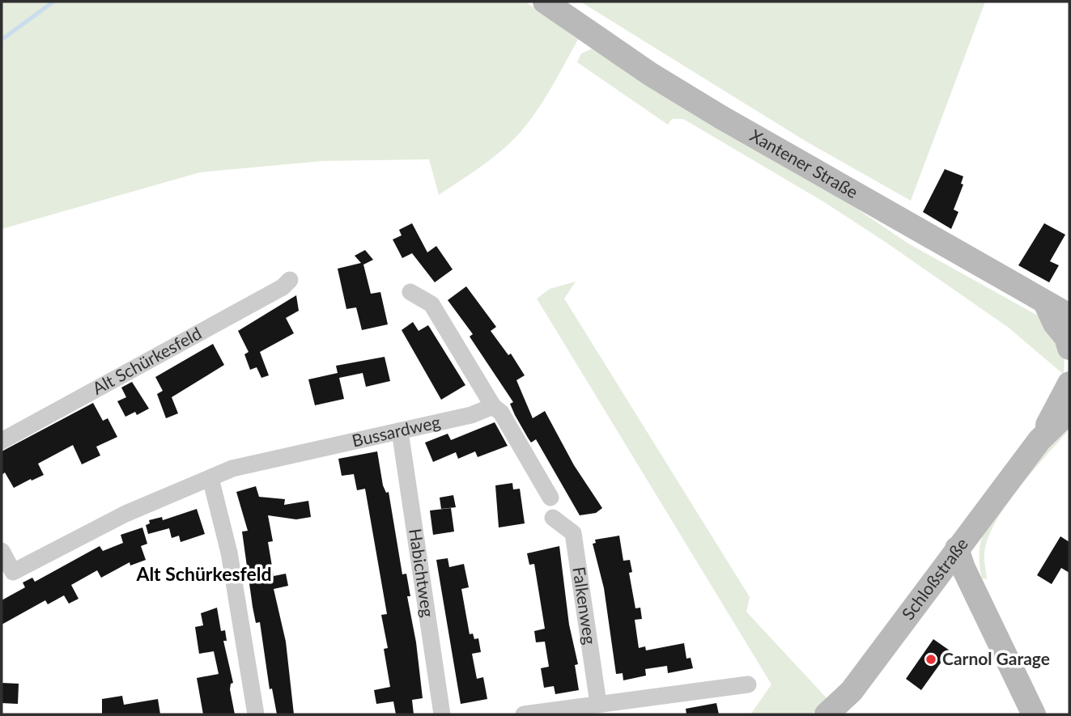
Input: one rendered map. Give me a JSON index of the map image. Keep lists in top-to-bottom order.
{
  "streets": {
    "main road": ["Xantener Straße", "Schloßstraße"],
    "street": [
      "Alt Schürkesfeld",
      "Bussardweg",
      "Habichtweg",
      "Falkenweg"
    ]
  },
  "crossings": [
    ["Bussardweg", "Habichtweg"]
  ],
  "districts": ["Alt Schürkesfeld"],
  "places": ["Carnol Garage"]
}
